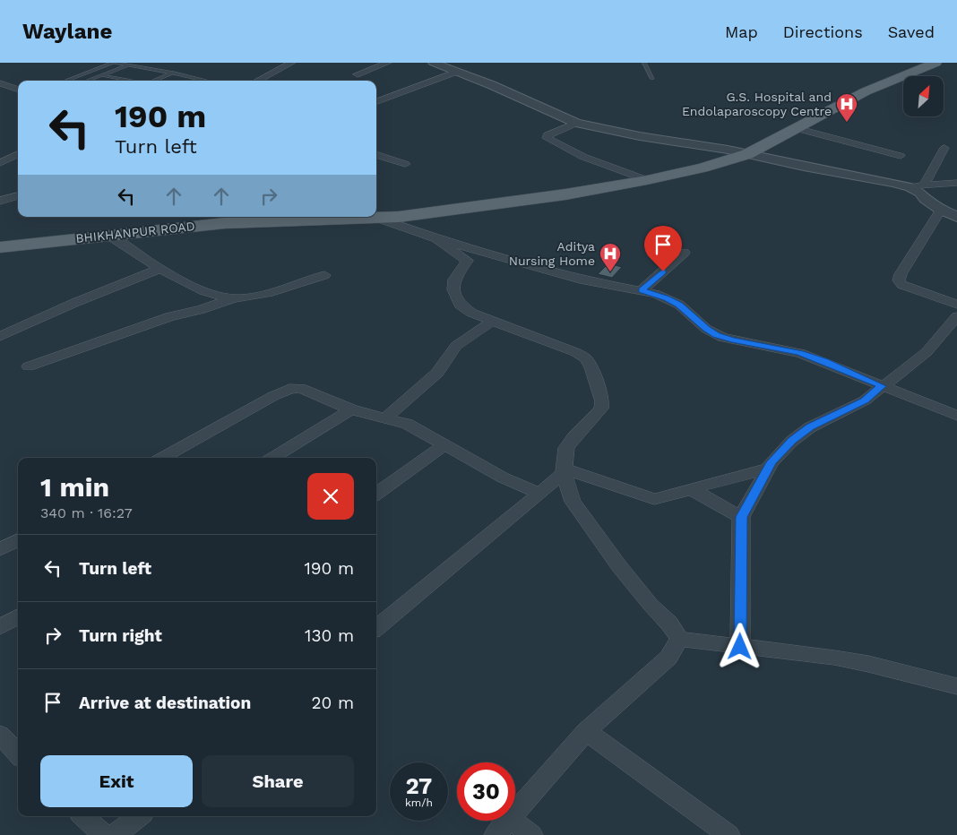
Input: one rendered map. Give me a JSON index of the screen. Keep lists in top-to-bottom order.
{
  "streets": {
    "main road": ["BHIKHANPUR ROAD"]
  },
  "places": {
    "hospital": ["G.S. Hospital and Endolaparoscopy Centre", "Aditya Nursing Home"]
  },
  "north": "top right",
  "page": {
    "header": "Waylane",
    "nav": ["Map", "Directions", "Saved"],
    "turn": ["190 m", "Turn left"],
    "heading": ["1 min", "340 m · 16:27"],
    "list": [
      {
        "name": "Turn left",
        "value": "190 m"
      },
      {
        "name": "Turn right",
        "value": "130 m"
      },
      {
        "name": "Arrive at destination",
        "value": "20 m"
      }
    ],
    "buttons": ["Exit", "Share"],
    "speed": "27 km/h",
    "limit": "30"
  }
}
